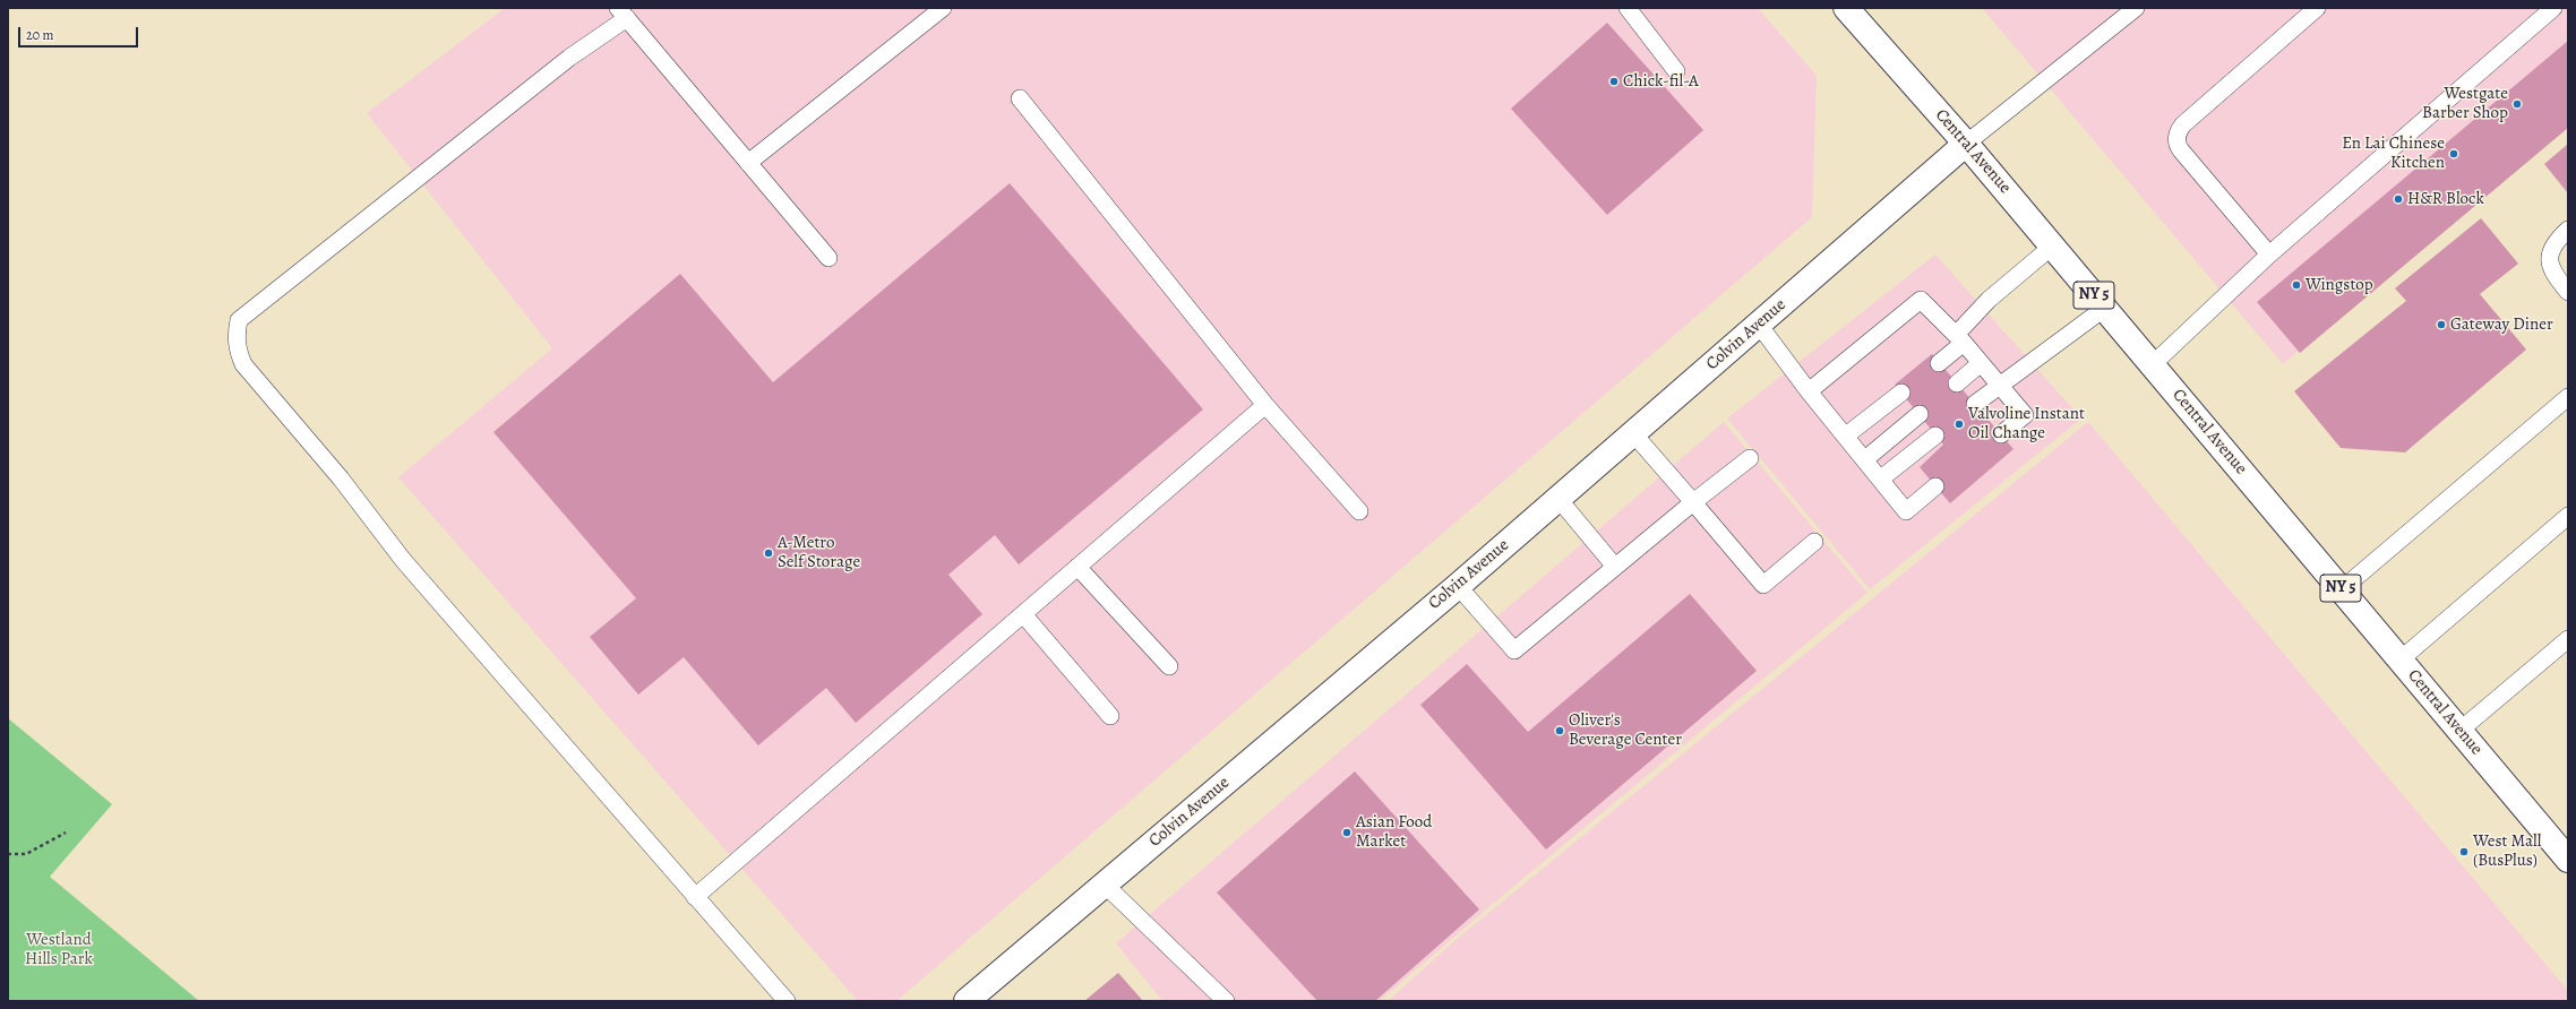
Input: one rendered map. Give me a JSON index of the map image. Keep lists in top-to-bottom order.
{
  "streets": {
    "street": ["Central Avenue", "NY 5", "Colvin Avenue"]
  },
  "crossings": [
    ["Central Avenue", "Colvin Avenue"]
  ],
  "parks": ["Westland Hills Park"],
  "places": [
    "Chick-fil-A",
    "Westgate Barber Shop",
    "En Lai Chinese Kitchen",
    "H&R Block",
    "Wingstop",
    "Gateway Diner",
    "Valvoline Instant Oil Change",
    "A-Metro Self Storage",
    "Oliver's Beverage Center",
    "Asian Food Market",
    "West Mall (BusPlus)"
  ],
  "scale_bar": "20 m"
}
